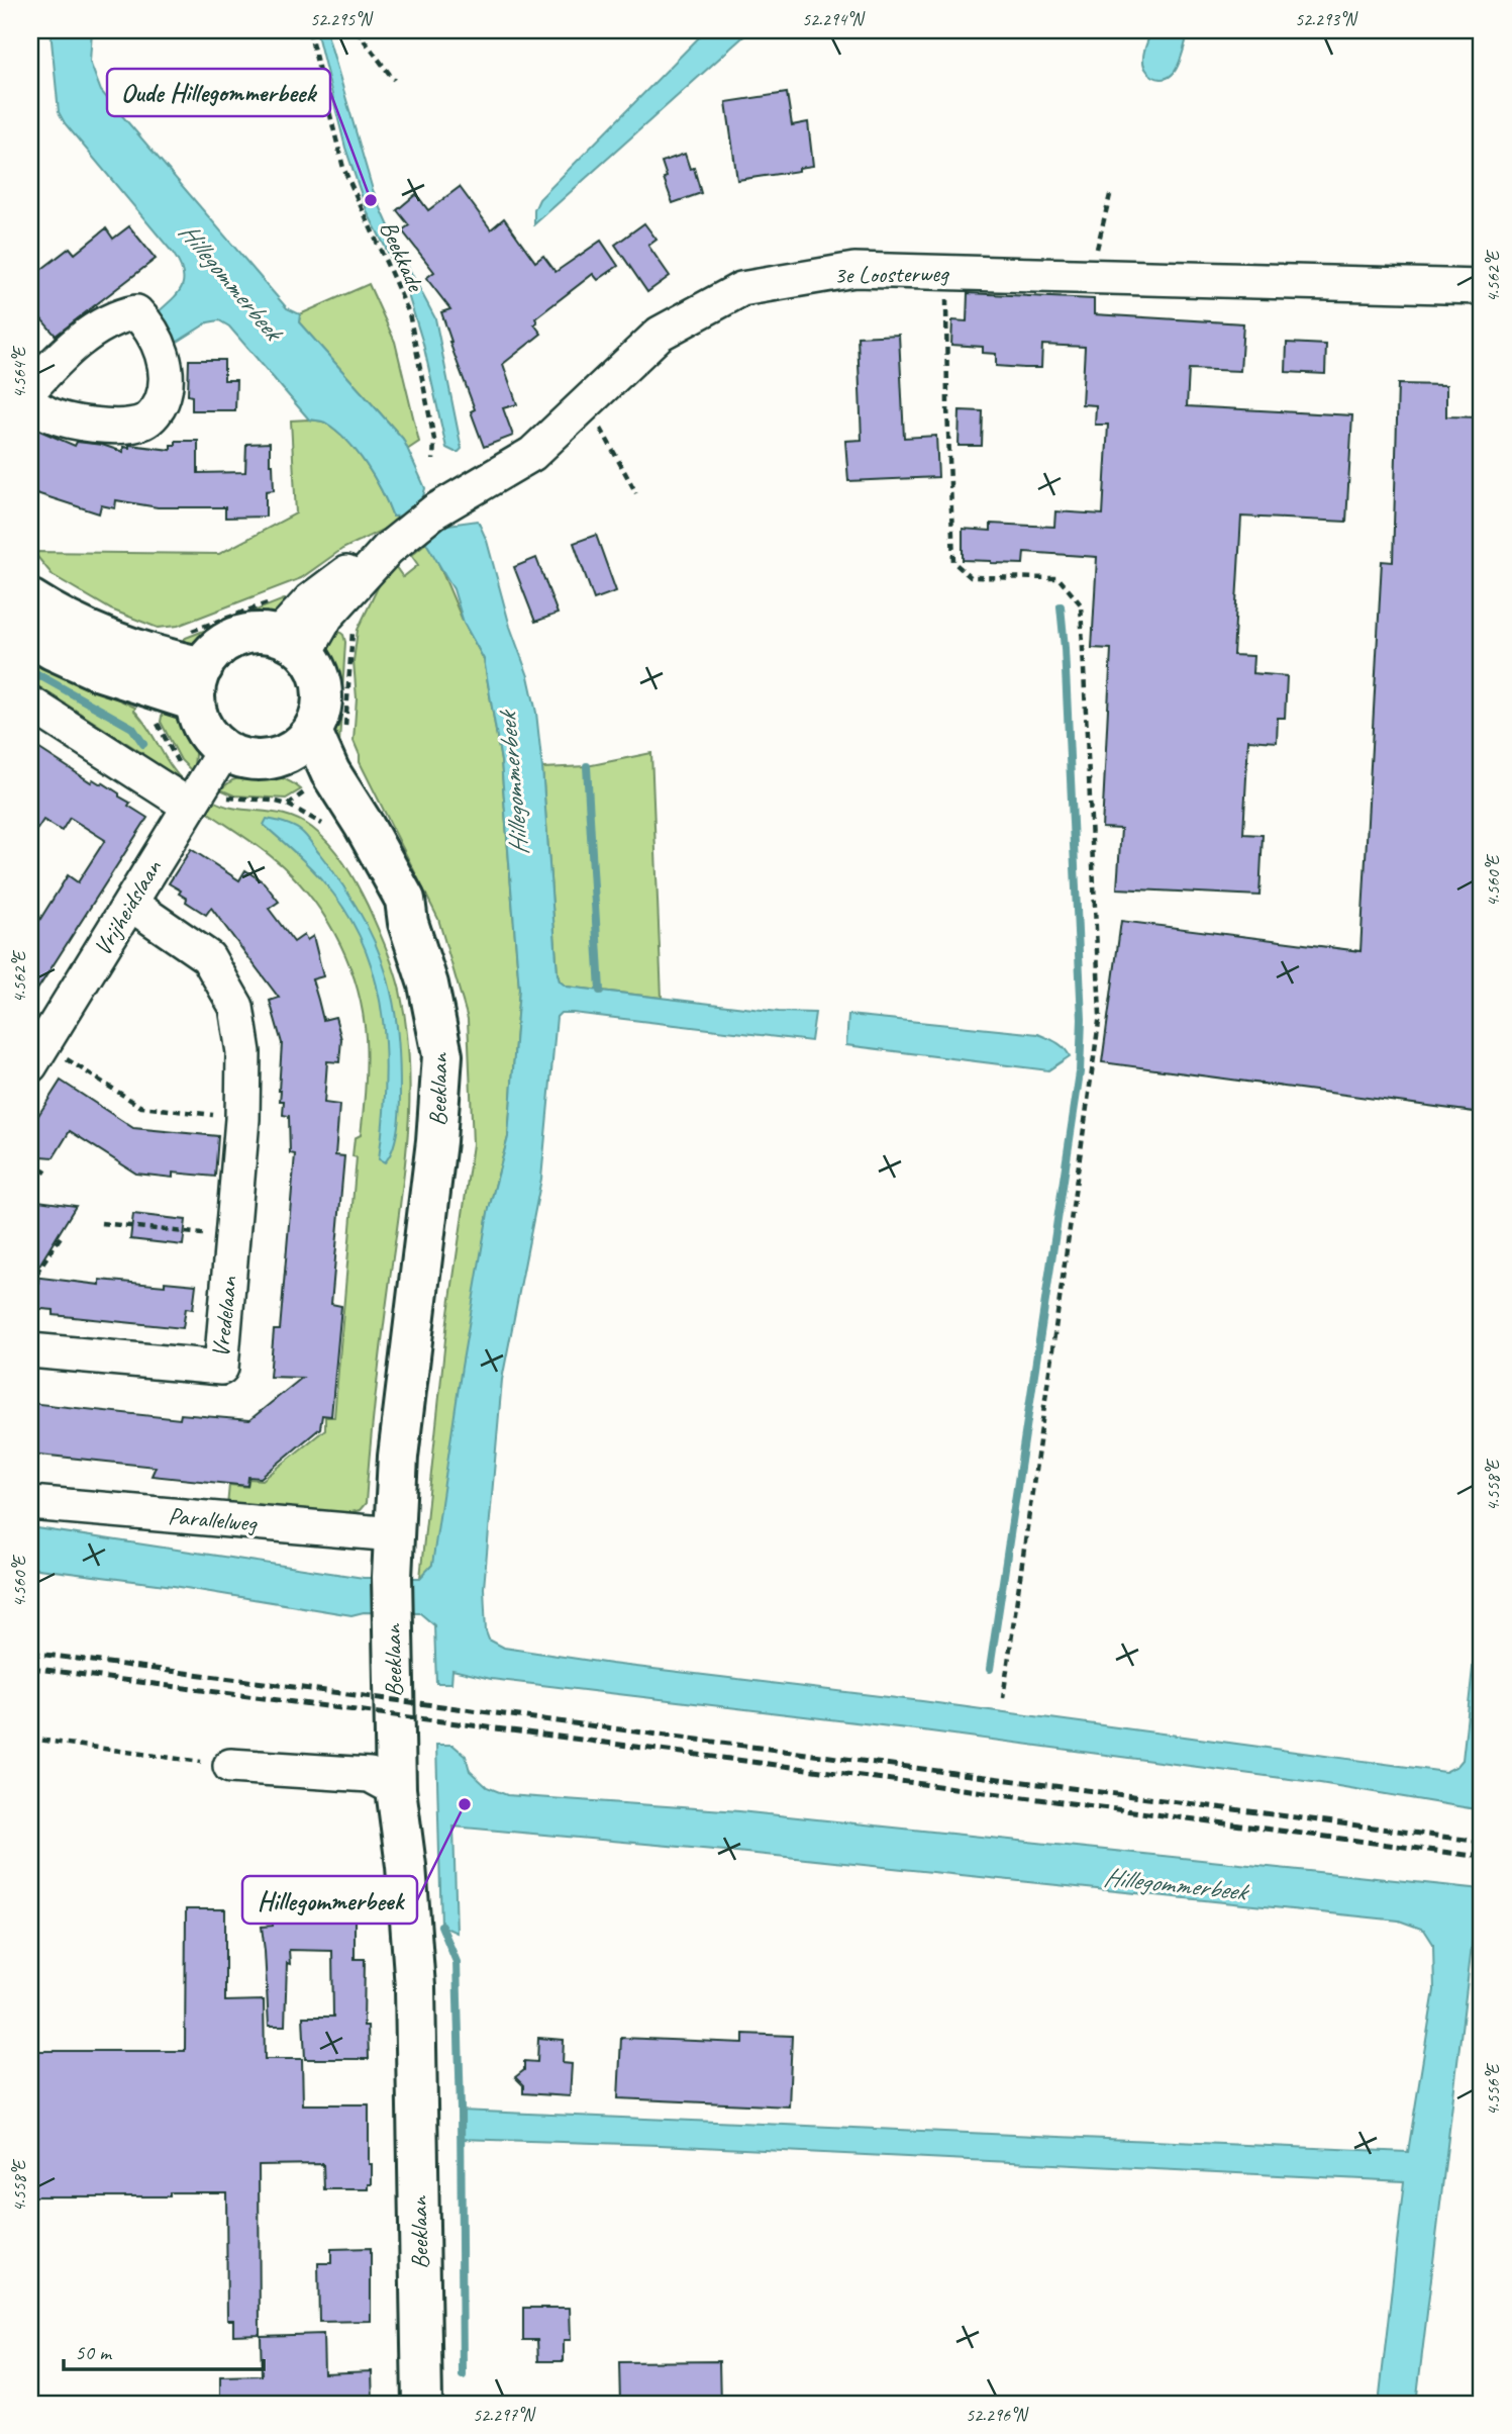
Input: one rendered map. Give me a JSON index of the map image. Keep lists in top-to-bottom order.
{
  "streets": {
    "main road": ["Beeklaan"],
    "street": [
      "3e Loosterweg",
      "Vrijheidslaan",
      "Vredelaan",
      "Parallelweg"
    ],
    "path": ["Beekkade"]
  },
  "crossings": [
    ["3e Loosterweg", "Vrijheidslaan"],
    ["3e Loosterweg", "Beeklaan"],
    ["Vrijheidslaan", "Beeklaan"],
    ["Vrijheidslaan", "Vredelaan"],
    ["Beeklaan", "Parallelweg"]
  ],
  "water": ["Hillegommerbeek"],
  "places": ["Oude Hillegommerbeek", "Hillegommerbeek"],
  "scale_bar": "50 m",
  "coordinates": [
    "52.295°N",
    "52.294°N",
    "52.293°N",
    "4.562°E",
    "4.564°E",
    "4.560°E",
    "4.558°E",
    "4.556°E",
    "52.297°N",
    "52.296°N"
  ]
}
